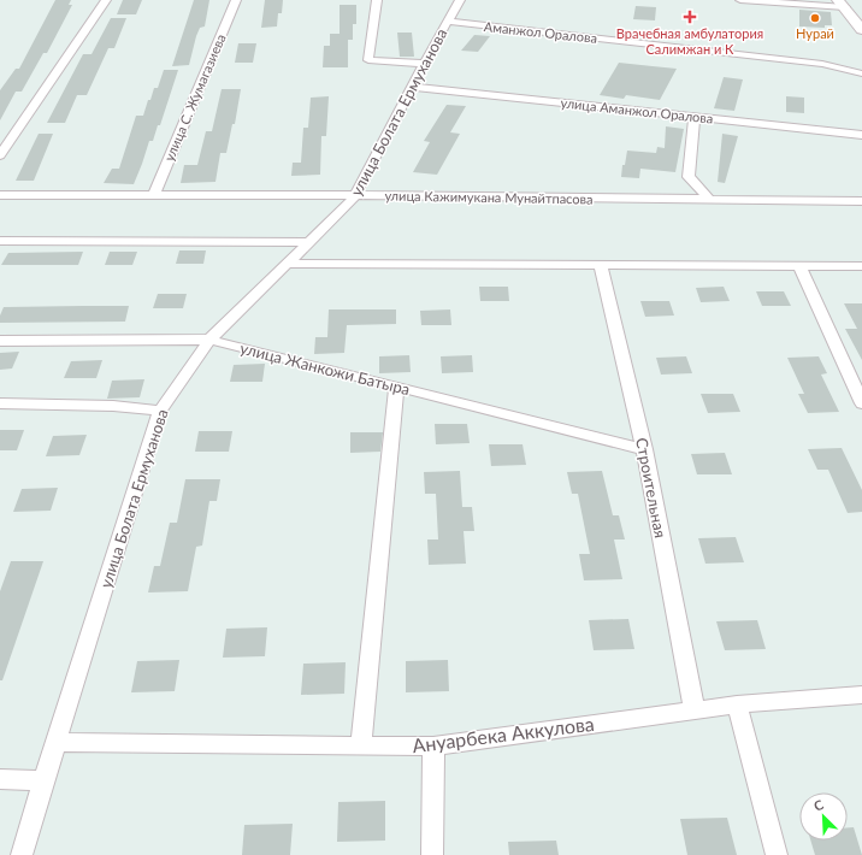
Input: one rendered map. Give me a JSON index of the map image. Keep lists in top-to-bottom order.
{
  "streets": {
    "street": [
      "Аманжол Оралова",
      "улица С. Жумагазиева",
      "улица Аманжол Оралова",
      "улица Болата Ермуханова",
      "улица Кажимукана Мунайтпасова",
      "улица Жанкожи Батыра",
      "Строительная",
      "Ануарбека Аккулова"
    ]
  },
  "crossings": [
    ["Аманжол Оралова", "улица Болата Ермуханова"],
    ["улица С. Жумагазиева", "улица Кажимукана Мунайтпасова"],
    ["улица Аманжол Оралова", "улица Болата Ермуханова"],
    ["улица Болата Ермуханова", "улица Кажимукана Мунайтпасова"],
    ["улица Болата Ермуханова", "улица Жанкожи Батыра"],
    ["улица Болата Ермуханова", "Ануарбека Аккулова"],
    ["улица Жанкожи Батыра", "Строительная"],
    ["Строительная", "Ануарбека Аккулова"]
  ],
  "places": {
    "health": ["Врачебная амбулатория Салимжан и К"],
    "other": ["Нурай"]
  },
  "north": "top left"
}
